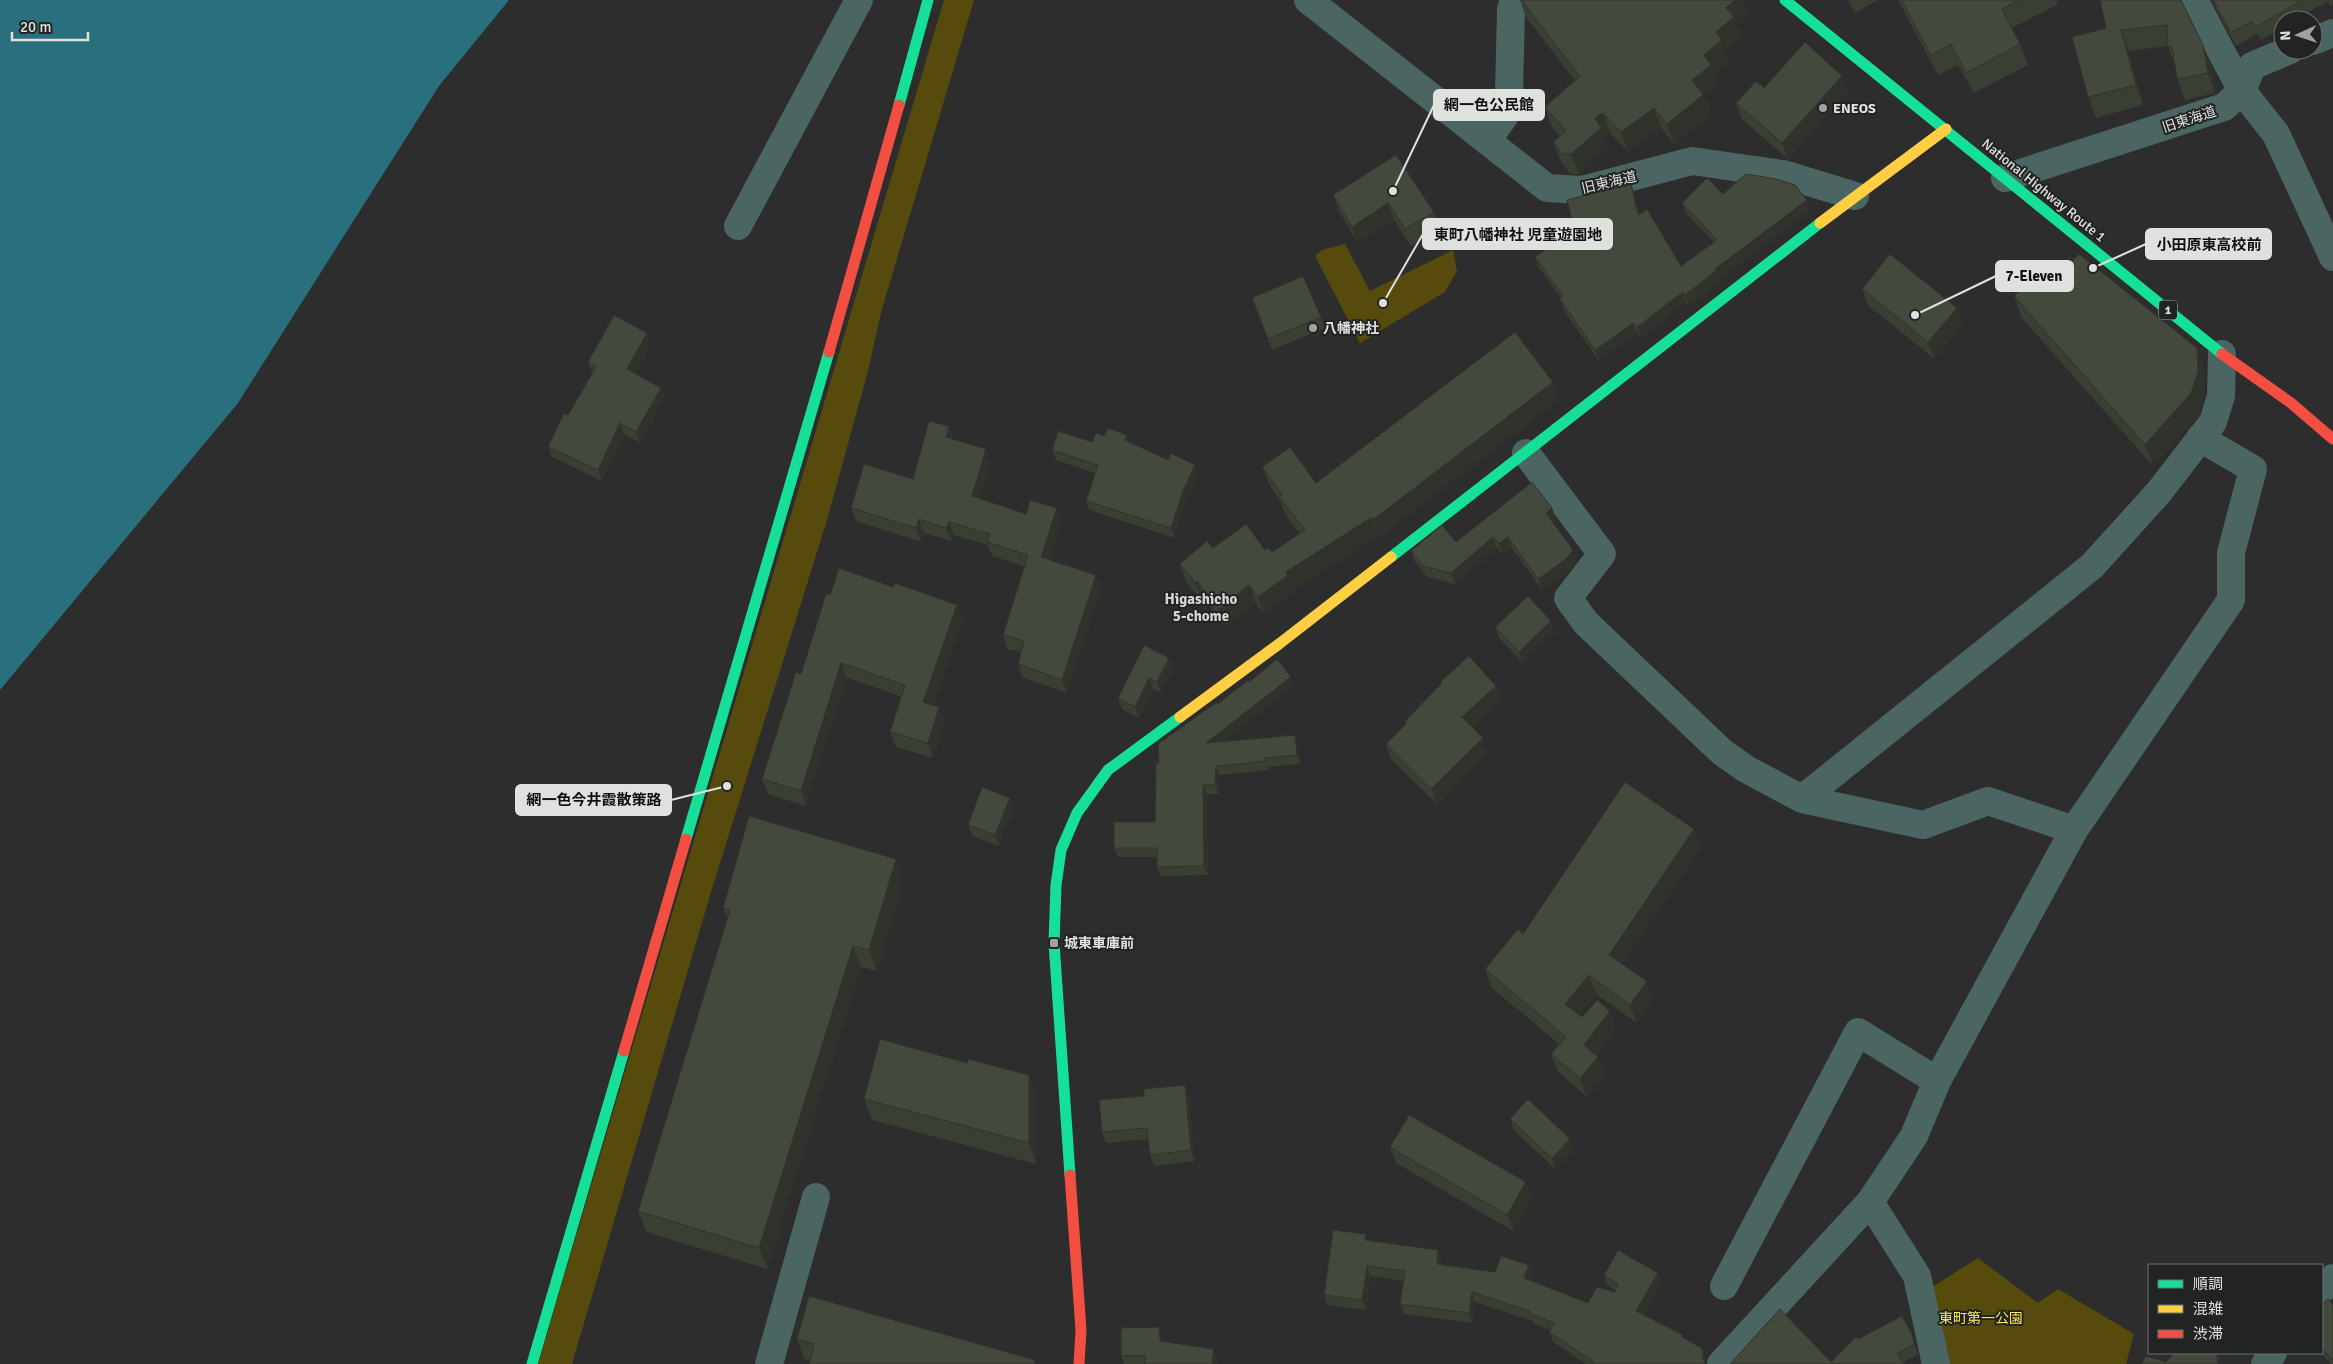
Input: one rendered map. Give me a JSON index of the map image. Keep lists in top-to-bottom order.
{
  "streets": {
    "main road": ["National Highway Route 1", "1"],
    "street": ["旧東海道"]
  },
  "crossings": [
    ["旧東海道", "National Highway Route 1"]
  ],
  "districts": ["Higashicho 5-chome"],
  "parks": ["東町第一公園"],
  "places": {
    "other": [
      "ENEOS",
      "網一色公民館",
      "小田原東高校前",
      "東町八幡神社 児童遊園地",
      "7-Eleven",
      "八幡神社",
      "網一色今井霞散策路"
    ],
    "transit": ["城東車庫前"]
  },
  "legend": ["順調", "混雑", "渋滞"],
  "scale_bar": "20 m",
  "north": "left"
}
